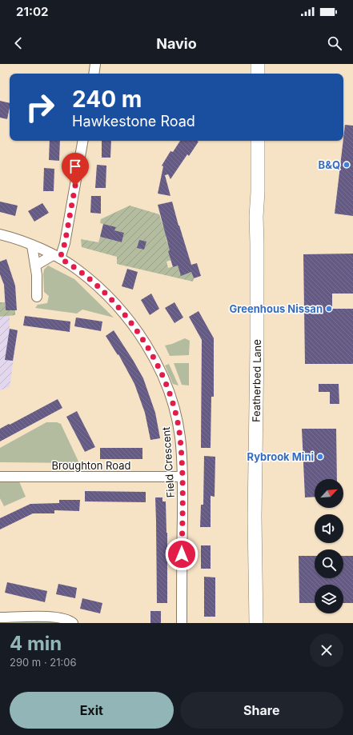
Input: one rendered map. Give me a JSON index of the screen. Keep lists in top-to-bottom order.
{
  "streets": {
    "street": ["Featherbed Lane", "Field Crescent", "Broughton Road"]
  },
  "crossings": [
    ["Field Crescent", "Broughton Road"]
  ],
  "places": ["B&Q", "Greenhous Nissan", "Rybrook Mini"],
  "north": "top right",
  "page": {
    "status": "21:02",
    "header": "Navio",
    "turn": ["240 m", "Hawkestone Road"],
    "heading": ["4 min", "290 m · 21:06"],
    "buttons": ["Exit", "Share"]
  }
}
